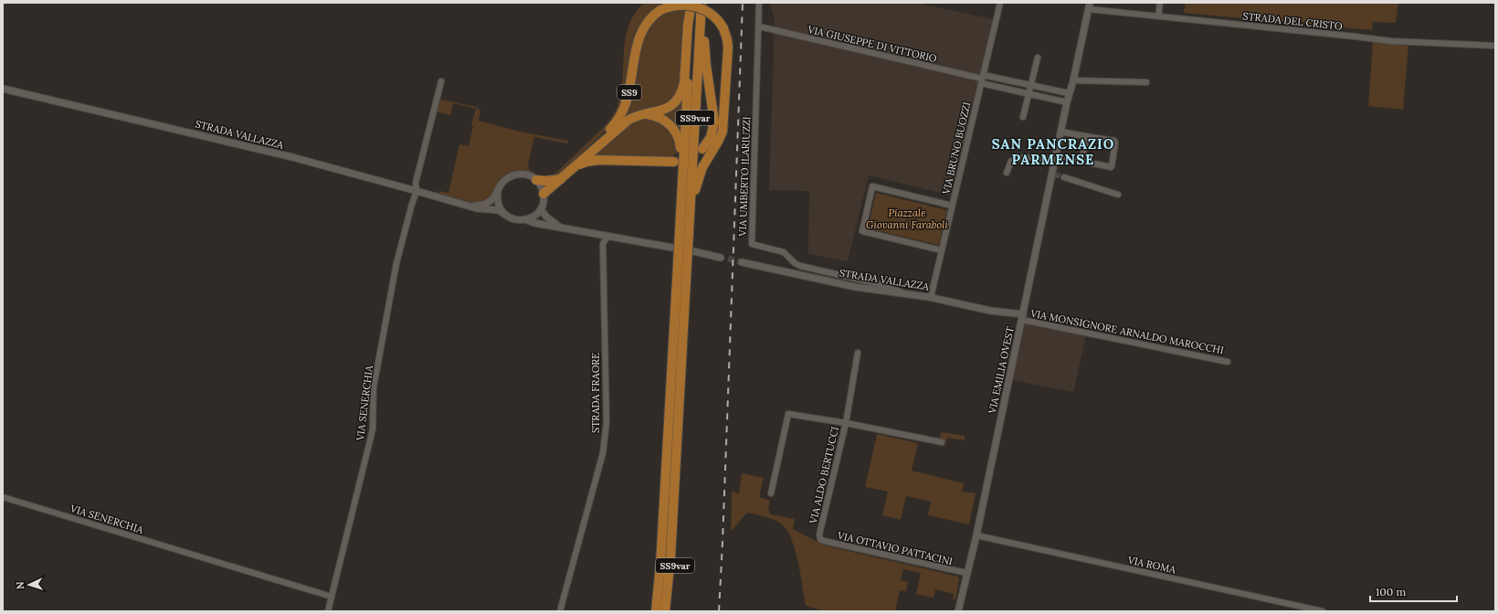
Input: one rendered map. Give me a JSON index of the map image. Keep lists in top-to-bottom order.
{
  "streets": {
    "highway": ["SS9", "SS9var"],
    "street": [
      "STRADA DEL CRISTO",
      "VIA GIUSEPPE DI VITTORIO",
      "STRADA VALLAZZA",
      "VIA BRUNO BUOZZI",
      "VIA UMBERTO ILARIUZZI",
      "VIA MONSIGNORE ARNALDO MAROCCHI",
      "VIA EMILIA OVEST",
      "STRADA FRAORE",
      "VIA SENERCHIA",
      "VIA ALDO BERTUCCI",
      "VIA OTTAVIO PATTACINI",
      "VIA ROMA"
    ]
  },
  "crossings": [
    ["STRADA DEL CRISTO", "VIA EMILIA OVEST"],
    ["VIA GIUSEPPE DI VITTORIO", "VIA BRUNO BUOZZI"],
    ["VIA GIUSEPPE DI VITTORIO", "VIA UMBERTO ILARIUZZI"],
    ["SS9", "SS9var"],
    ["SS9", "STRADA VALLAZZA"],
    ["STRADA VALLAZZA", "VIA BRUNO BUOZZI"],
    ["STRADA VALLAZZA", "VIA UMBERTO ILARIUZZI"],
    ["STRADA VALLAZZA", "VIA MONSIGNORE ARNALDO MAROCCHI"],
    ["STRADA VALLAZZA", "VIA EMILIA OVEST"],
    ["STRADA VALLAZZA", "STRADA FRAORE"],
    ["STRADA VALLAZZA", "VIA SENERCHIA"],
    ["VIA MONSIGNORE ARNALDO MAROCCHI", "VIA EMILIA OVEST"],
    ["VIA EMILIA OVEST", "VIA OTTAVIO PATTACINI"],
    ["VIA EMILIA OVEST", "VIA ROMA"],
    ["VIA ALDO BERTUCCI", "VIA OTTAVIO PATTACINI"]
  ],
  "districts": ["SAN PANCRAZIO PARMENSE"],
  "parks": ["Piazzale Giovanni Faraboli"],
  "scale_bar": "100 m",
  "north": "left"
}
